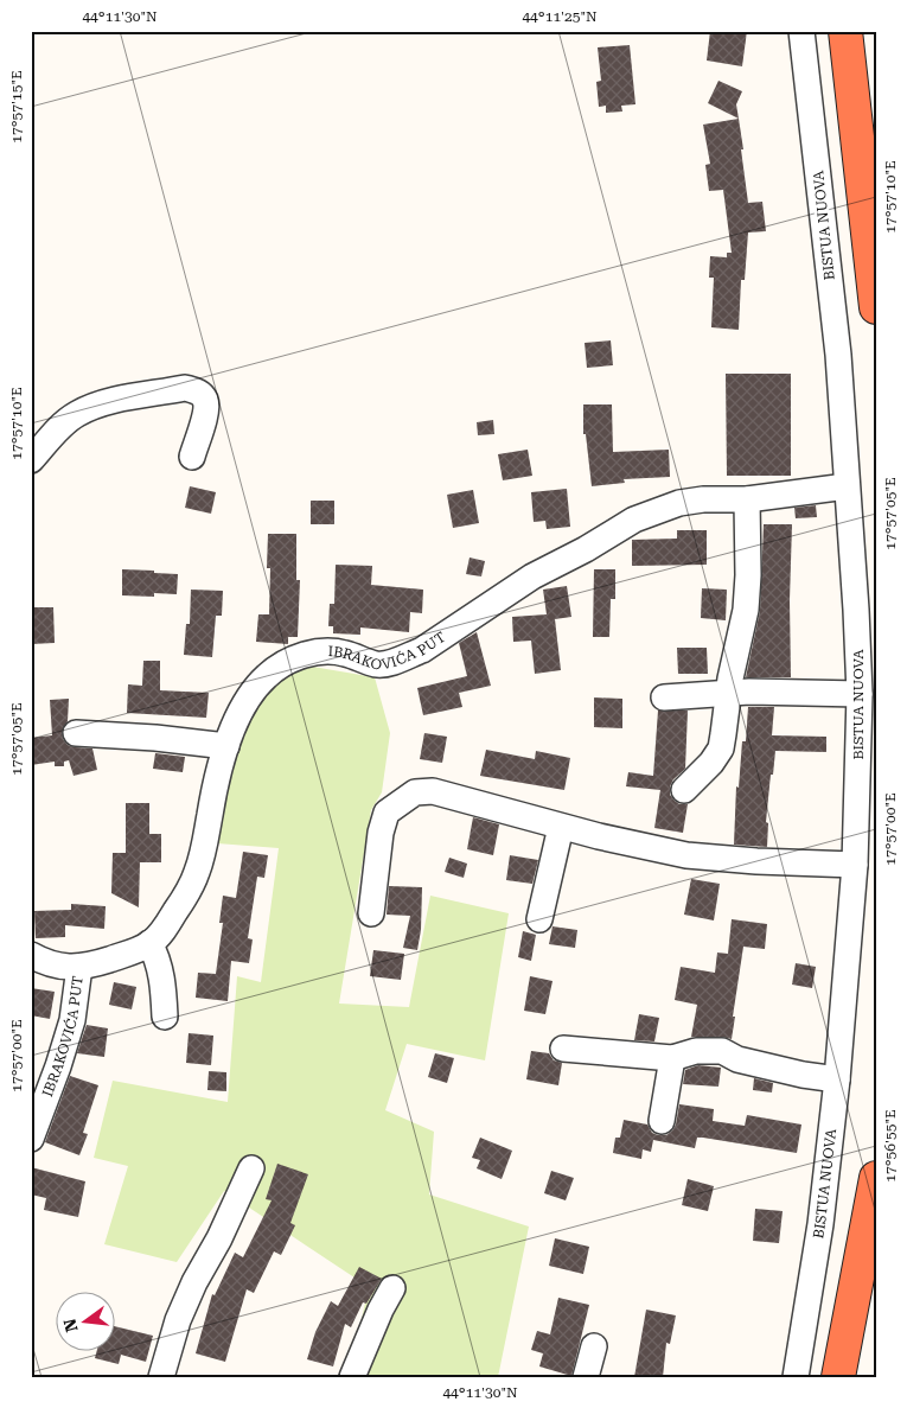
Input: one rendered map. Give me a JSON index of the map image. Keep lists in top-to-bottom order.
{
  "streets": {
    "street": ["BISTUA NUOVA", "IBRAKOVIĆA PUT"]
  },
  "crossings": [
    ["BISTUA NUOVA", "IBRAKOVIĆA PUT"]
  ],
  "north": "left",
  "coordinates": [
    "44°11'30\"N",
    "44°11'25\"N",
    "17°57'15\"E",
    "17°57'10\"E",
    "17°57'05\"E",
    "17°57'00\"E",
    "17°56'55\"E"
  ]
}
